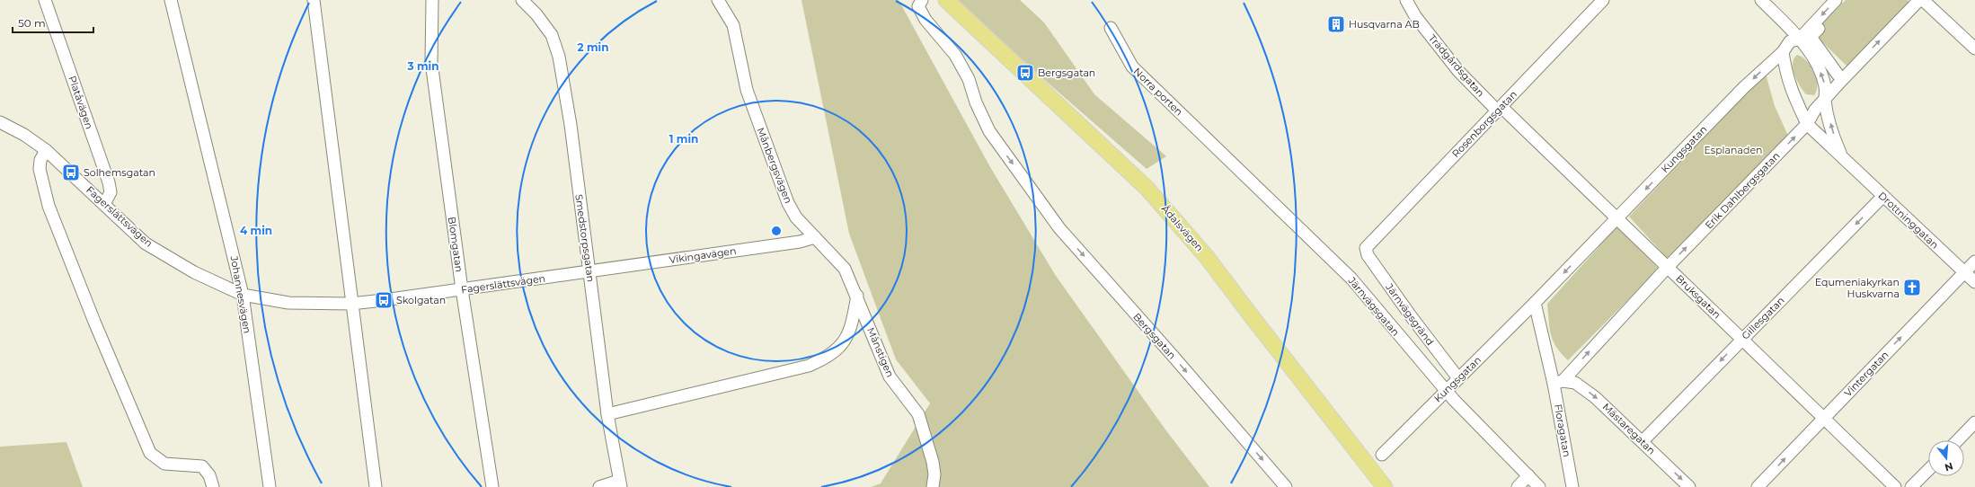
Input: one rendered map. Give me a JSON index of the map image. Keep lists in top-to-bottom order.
{
  "streets": {
    "main road": ["Ådalsvägen"],
    "street": [
      "Trädgårdsgatan",
      "Norra porten",
      "Platåvägen",
      "Rosenborgsgatan",
      "Kungsgatan",
      "Månbergsvägen",
      "Erik Dahlbergsgatan",
      "Fagerslättsvägen",
      "Drottninggatan",
      "Smedstorpsgatan",
      "Blomgatan",
      "Vikingavägen",
      "Johannesvägen",
      "Bruksgatan",
      "Järnvägsgatan",
      "Järnvägsgränd",
      "Gillesgatan",
      "Bergsgatan",
      "Månstigen",
      "Vintergatan",
      "Mästaregatan",
      "Floragatan"
    ]
  },
  "crossings": [
    ["Trädgårdsgatan", "Rosenborgsgatan"],
    ["Trädgårdsgatan", "Bruksgatan"],
    ["Norra porten", "Järnvägsgatan"],
    ["Platåvägen", "Fagerslättsvägen"],
    ["Rosenborgsgatan", "Bruksgatan"],
    ["Rosenborgsgatan", "Järnvägsgränd"],
    ["Kungsgatan", "Drottninggatan"],
    ["Kungsgatan", "Bruksgatan"],
    ["Kungsgatan", "Järnvägsgatan"],
    ["Kungsgatan", "Järnvägsgränd"],
    ["Månbergsvägen", "Vikingavägen"],
    ["Månbergsvägen", "Månstigen"],
    ["Erik Dahlbergsgatan", "Drottninggatan"],
    ["Erik Dahlbergsgatan", "Bruksgatan"],
    ["Erik Dahlbergsgatan", "Mästaregatan"],
    ["Erik Dahlbergsgatan", "Floragatan"],
    ["Fagerslättsvägen", "Smedstorpsgatan"],
    ["Fagerslättsvägen", "Blomgatan"],
    ["Fagerslättsvägen", "Vikingavägen"],
    ["Fagerslättsvägen", "Johannesvägen"],
    ["Drottninggatan", "Gillesgatan"],
    ["Drottninggatan", "Vintergatan"],
    ["Smedstorpsgatan", "Vikingavägen"],
    ["Bruksgatan", "Gillesgatan"],
    ["Bruksgatan", "Vintergatan"],
    ["Gillesgatan", "Mästaregatan"],
    ["Mästaregatan", "Floragatan"]
  ],
  "one_way": [
    "Kungsgatan",
    "Erik Dahlbergsgatan",
    "Gillesgatan",
    "Bergsgatan",
    "Vintergatan",
    "Mästaregatan"
  ],
  "parks": ["Esplanaden"],
  "places": {
    "building": ["Husqvarna AB"],
    "bus stop": ["Bergsgatan", "Solhemsgatan", "Skolgatan"],
    "church": ["Equmeniakyrkan Huskvarna"]
  },
  "scale_bar": "50 m",
  "north": "bottom",
  "rings": [
    "2 min",
    "3 min",
    "1 min",
    "4 min"
  ]
}
